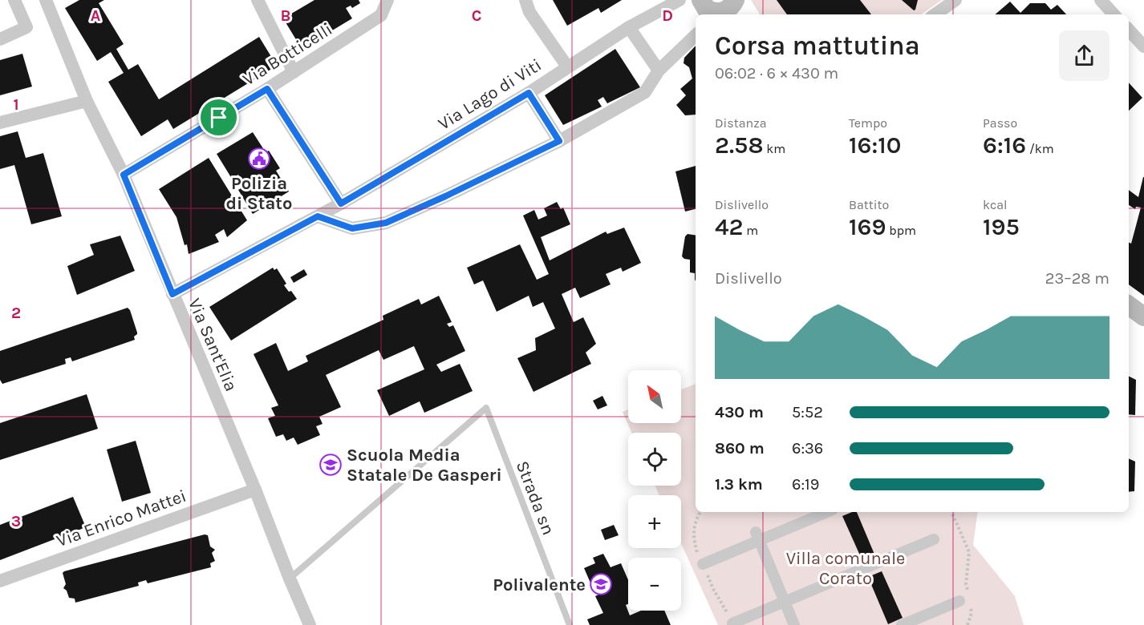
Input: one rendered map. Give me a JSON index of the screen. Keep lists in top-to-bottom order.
{
  "streets": {
    "street": [
      "Via Botticelli",
      "Via Lago di Viti",
      "Via Sant'Elia",
      "Via Enrico Mattei"
    ],
    "lane": ["Strada sn"]
  },
  "crossings": [
    ["Via Botticelli", "Via Sant'Elia"],
    ["Via Lago di Viti", "Via Sant'Elia"],
    ["Via Sant'Elia", "Strada sn"],
    ["Via Sant'Elia", "Via Enrico Mattei"]
  ],
  "parks": ["Villa comunale Corato"],
  "places": {
    "public building": ["Polizia di Stato"],
    "school or university": ["Scuola Media Statale De Gasperi", "Polivalente"]
  },
  "north": "top left",
  "page": {
    "heading": ["Corsa mattutina", "06:02 · 6 × 430 m"],
    "stats": [
      ["Distanza", "2.58 km"],
      ["Tempo", "16:10"],
      ["Passo", "6:16 /km"],
      ["Dislivello", "42 m"],
      ["Battito", "169 bpm"],
      ["kcal", "195"]
    ],
    "chart": ["Dislivello", "23–28 m"],
    "map_buttons": ["+", "−"],
    "list": [
      {
        "name": "430 m",
        "note": "5:52"
      },
      {
        "name": "860 m",
        "note": "6:36"
      },
      {
        "name": "1.3 km",
        "note": "6:19"
      }
    ]
  },
  "grid": {
    "columns": [
      "A",
      "B",
      "C",
      "D"
    ],
    "rows": ["1", "2", "3"]
  }
}
